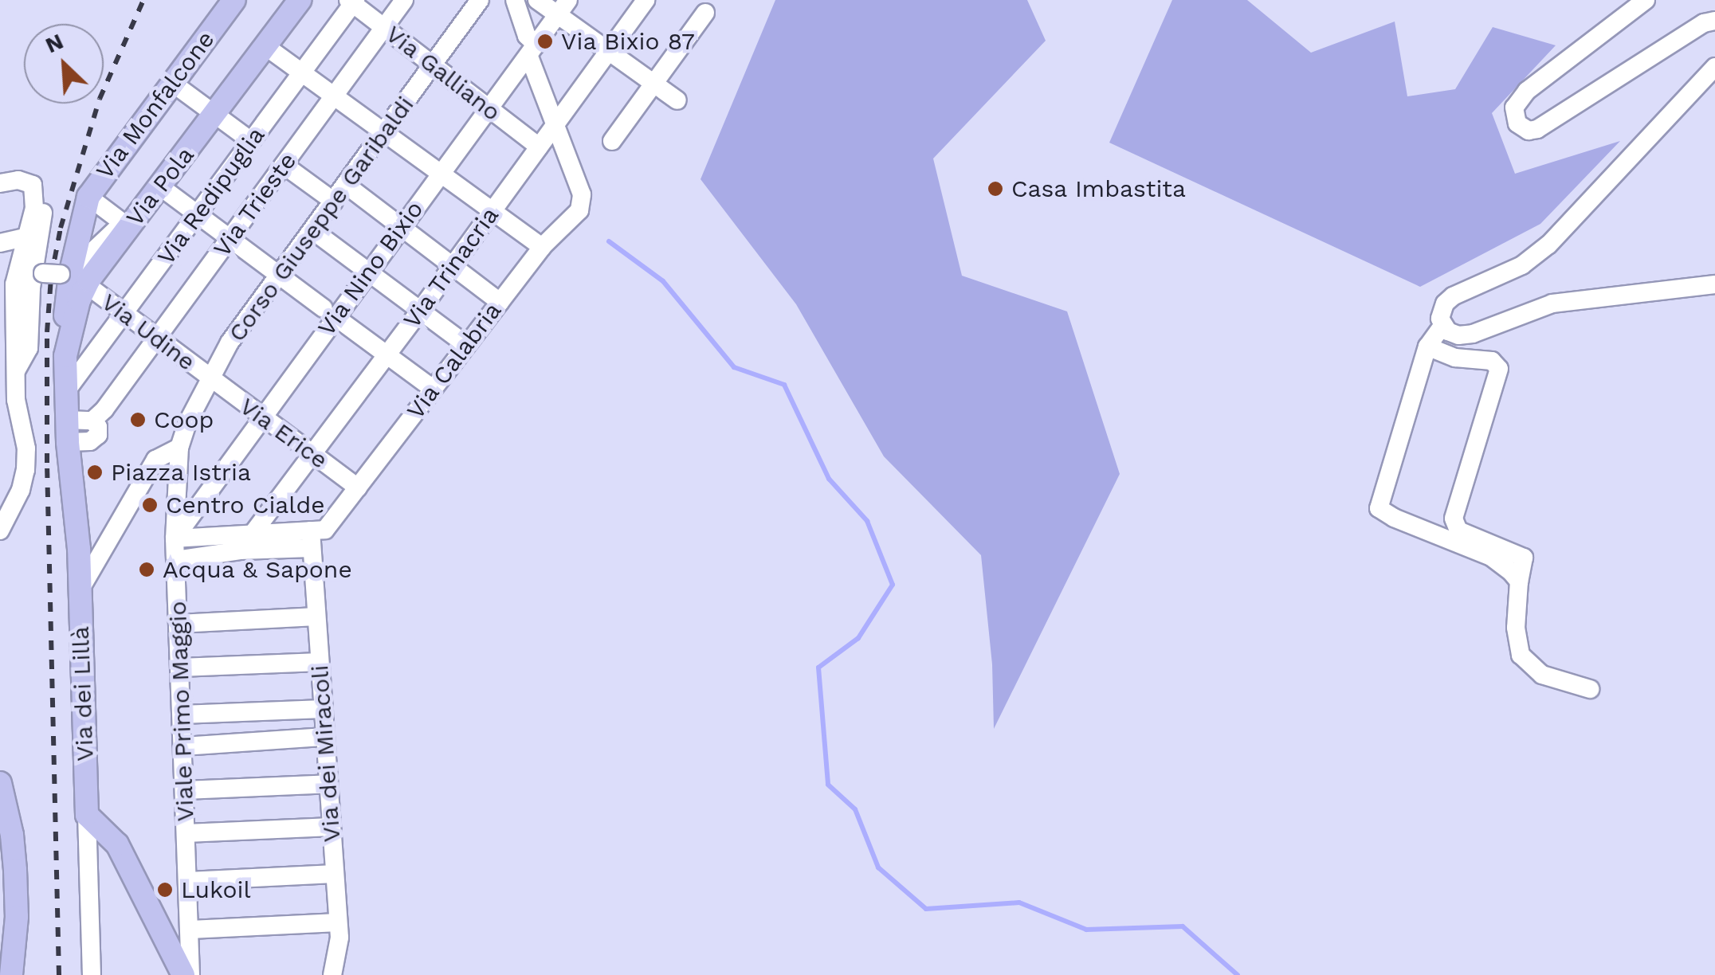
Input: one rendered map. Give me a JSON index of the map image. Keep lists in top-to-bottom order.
{
  "streets": {
    "main road": ["Via Monfalcone", "Via Pola", "Via dei Lillà"],
    "street": [
      "Via Galliano",
      "Via Redipuglia",
      "Via Trieste",
      "Corso Giuseppe Garibaldi",
      "Via Trinacria",
      "Via Nino Bixio",
      "Via Udine",
      "Via Calabria",
      "Via Erice",
      "Viale Primo Maggio",
      "Via dei Miracoli"
    ]
  },
  "crossings": [
    ["Via Galliano", "Via Redipuglia"],
    ["Via Galliano", "Via Trieste"],
    ["Via Galliano", "Corso Giuseppe Garibaldi"],
    ["Via Galliano", "Via Trinacria"],
    ["Via Galliano", "Via Nino Bixio"],
    ["Via Monfalcone", "Via Pola"],
    ["Via Monfalcone", "Via Udine"],
    ["Via Pola", "Via Redipuglia"],
    ["Via Pola", "Via Trieste"],
    ["Via Pola", "Via Udine"],
    ["Via Pola", "Via dei Lillà"],
    ["Via Redipuglia", "Via Udine"],
    ["Via Trieste", "Via Udine"],
    ["Corso Giuseppe Garibaldi", "Via Udine"],
    ["Corso Giuseppe Garibaldi", "Via Erice"],
    ["Corso Giuseppe Garibaldi", "Via dei Lillà"],
    ["Corso Giuseppe Garibaldi", "Viale Primo Maggio"],
    ["Via Trinacria", "Via Calabria"],
    ["Via Trinacria", "Via Erice"],
    ["Via Nino Bixio", "Via Erice"],
    ["Via Nino Bixio", "Viale Primo Maggio"],
    ["Via Udine", "Via Erice"],
    ["Via Calabria", "Via Erice"],
    ["Via Calabria", "Via dei Miracoli"],
    ["Via dei Lillà", "Viale Primo Maggio"]
  ],
  "places": [
    "Via Bixio 87",
    "Casa Imbastita",
    "Coop",
    "Piazza Istria",
    "Centro Cialde",
    "Acqua & Sapone",
    "Lukoil"
  ],
  "north": "top left"
}
